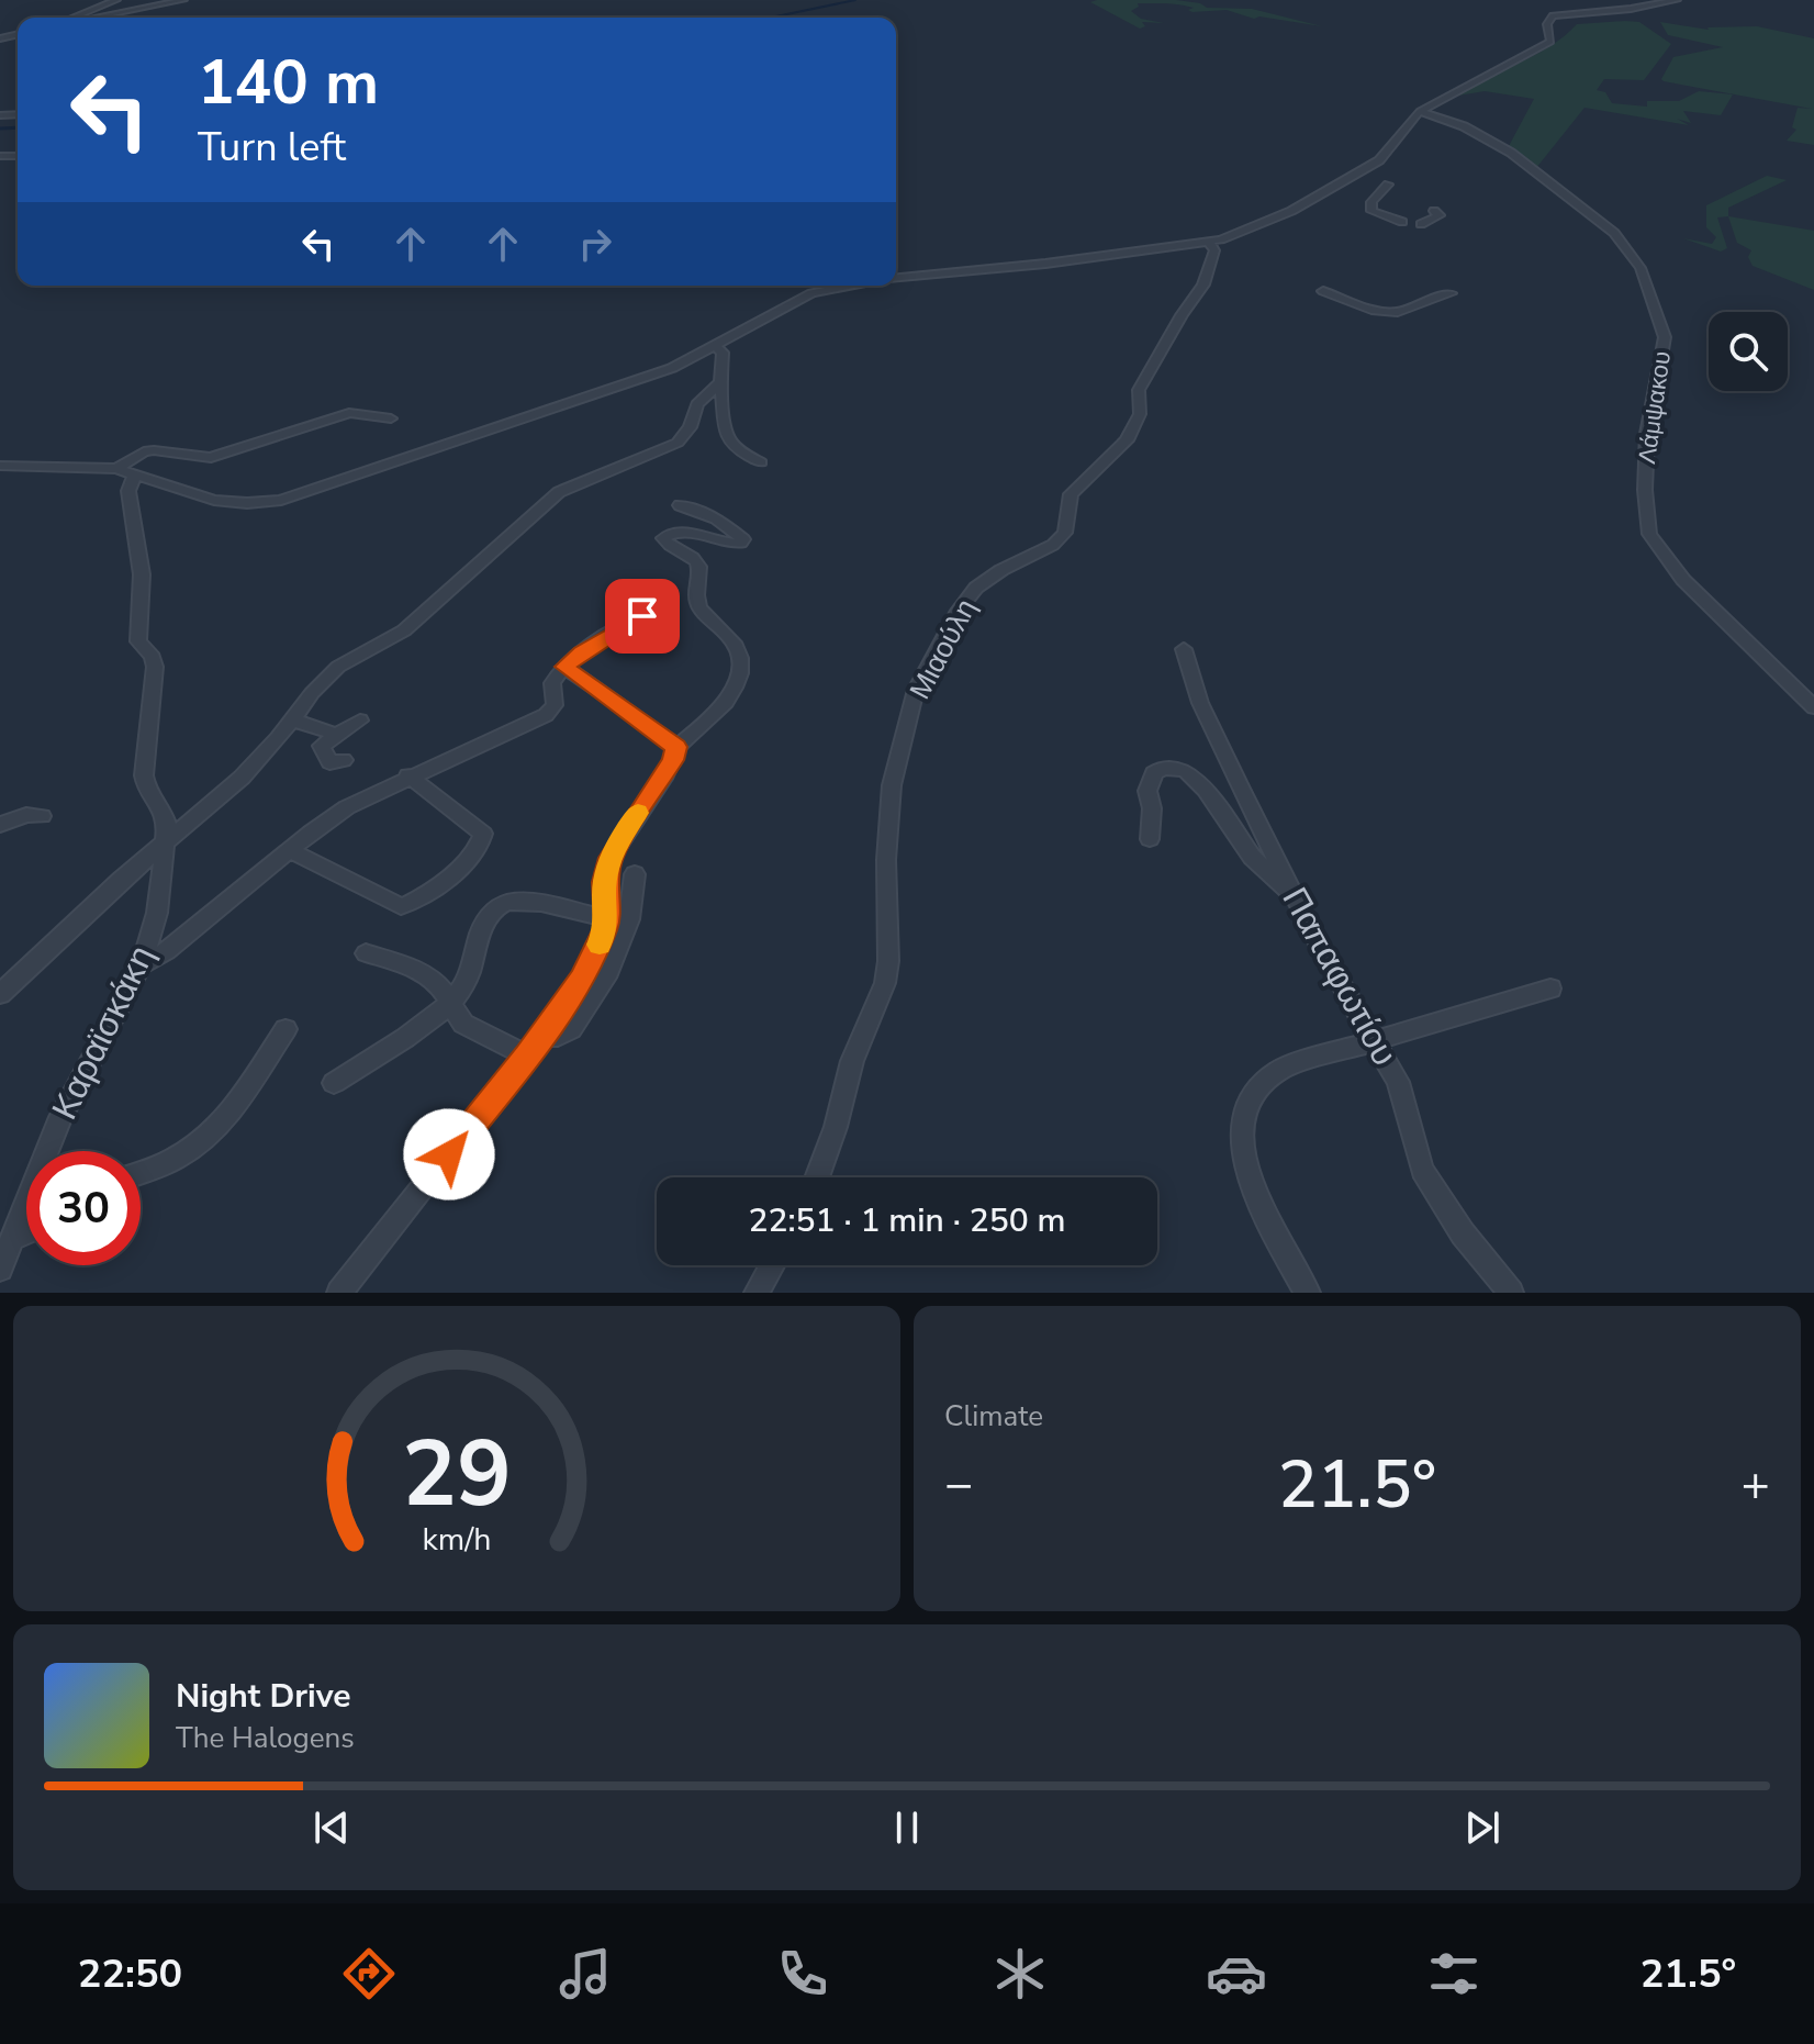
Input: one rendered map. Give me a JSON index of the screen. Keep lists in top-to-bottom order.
{
  "streets": {
    "street": [
      "Λάμψακου",
      "Μιαούλη",
      "Παπαφωτίου",
      "Καραϊσκάκη"
    ]
  },
  "page": {
    "turn": ["140 m", "Turn left"],
    "limit": "30",
    "trip": "22:51 · 1 min · 250 m",
    "tile": "Climate",
    "heat": ["−", "21.5°", "+"],
    "song": ["Night Drive", "The Halogens"],
    "tabs": ["22:50", "21.5°"],
    "gauge": ["29", "km/h"]
  }
}
